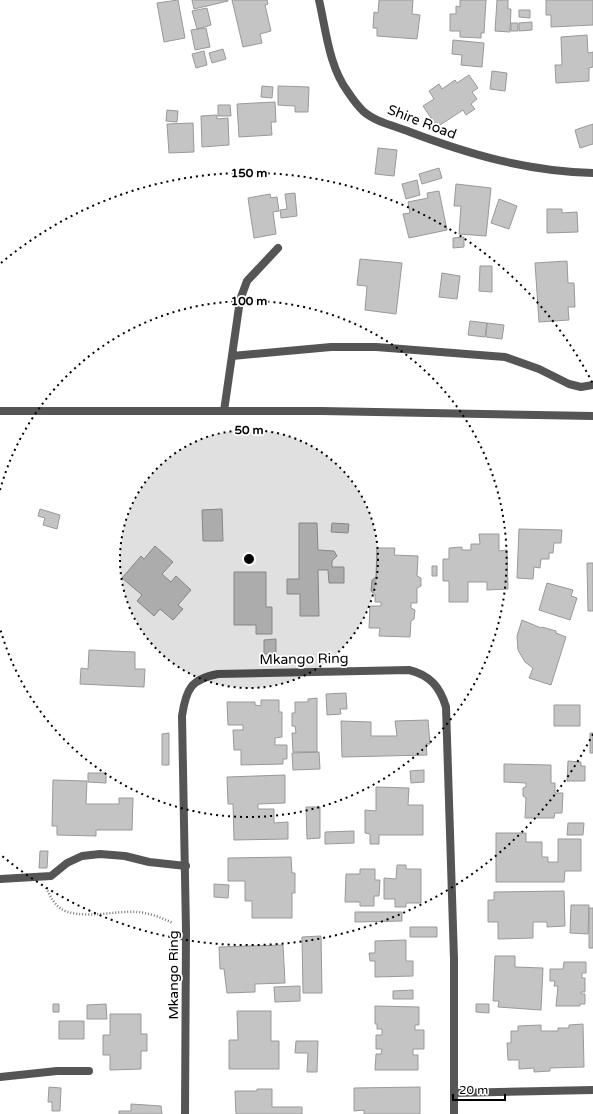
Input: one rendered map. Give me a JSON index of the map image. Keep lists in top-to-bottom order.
{
  "streets": {
    "street": ["Shire Road", "Mkango Ring"]
  },
  "scale_bar": "20 m",
  "rings": ["150 m", "100 m", "50 m"]
}
